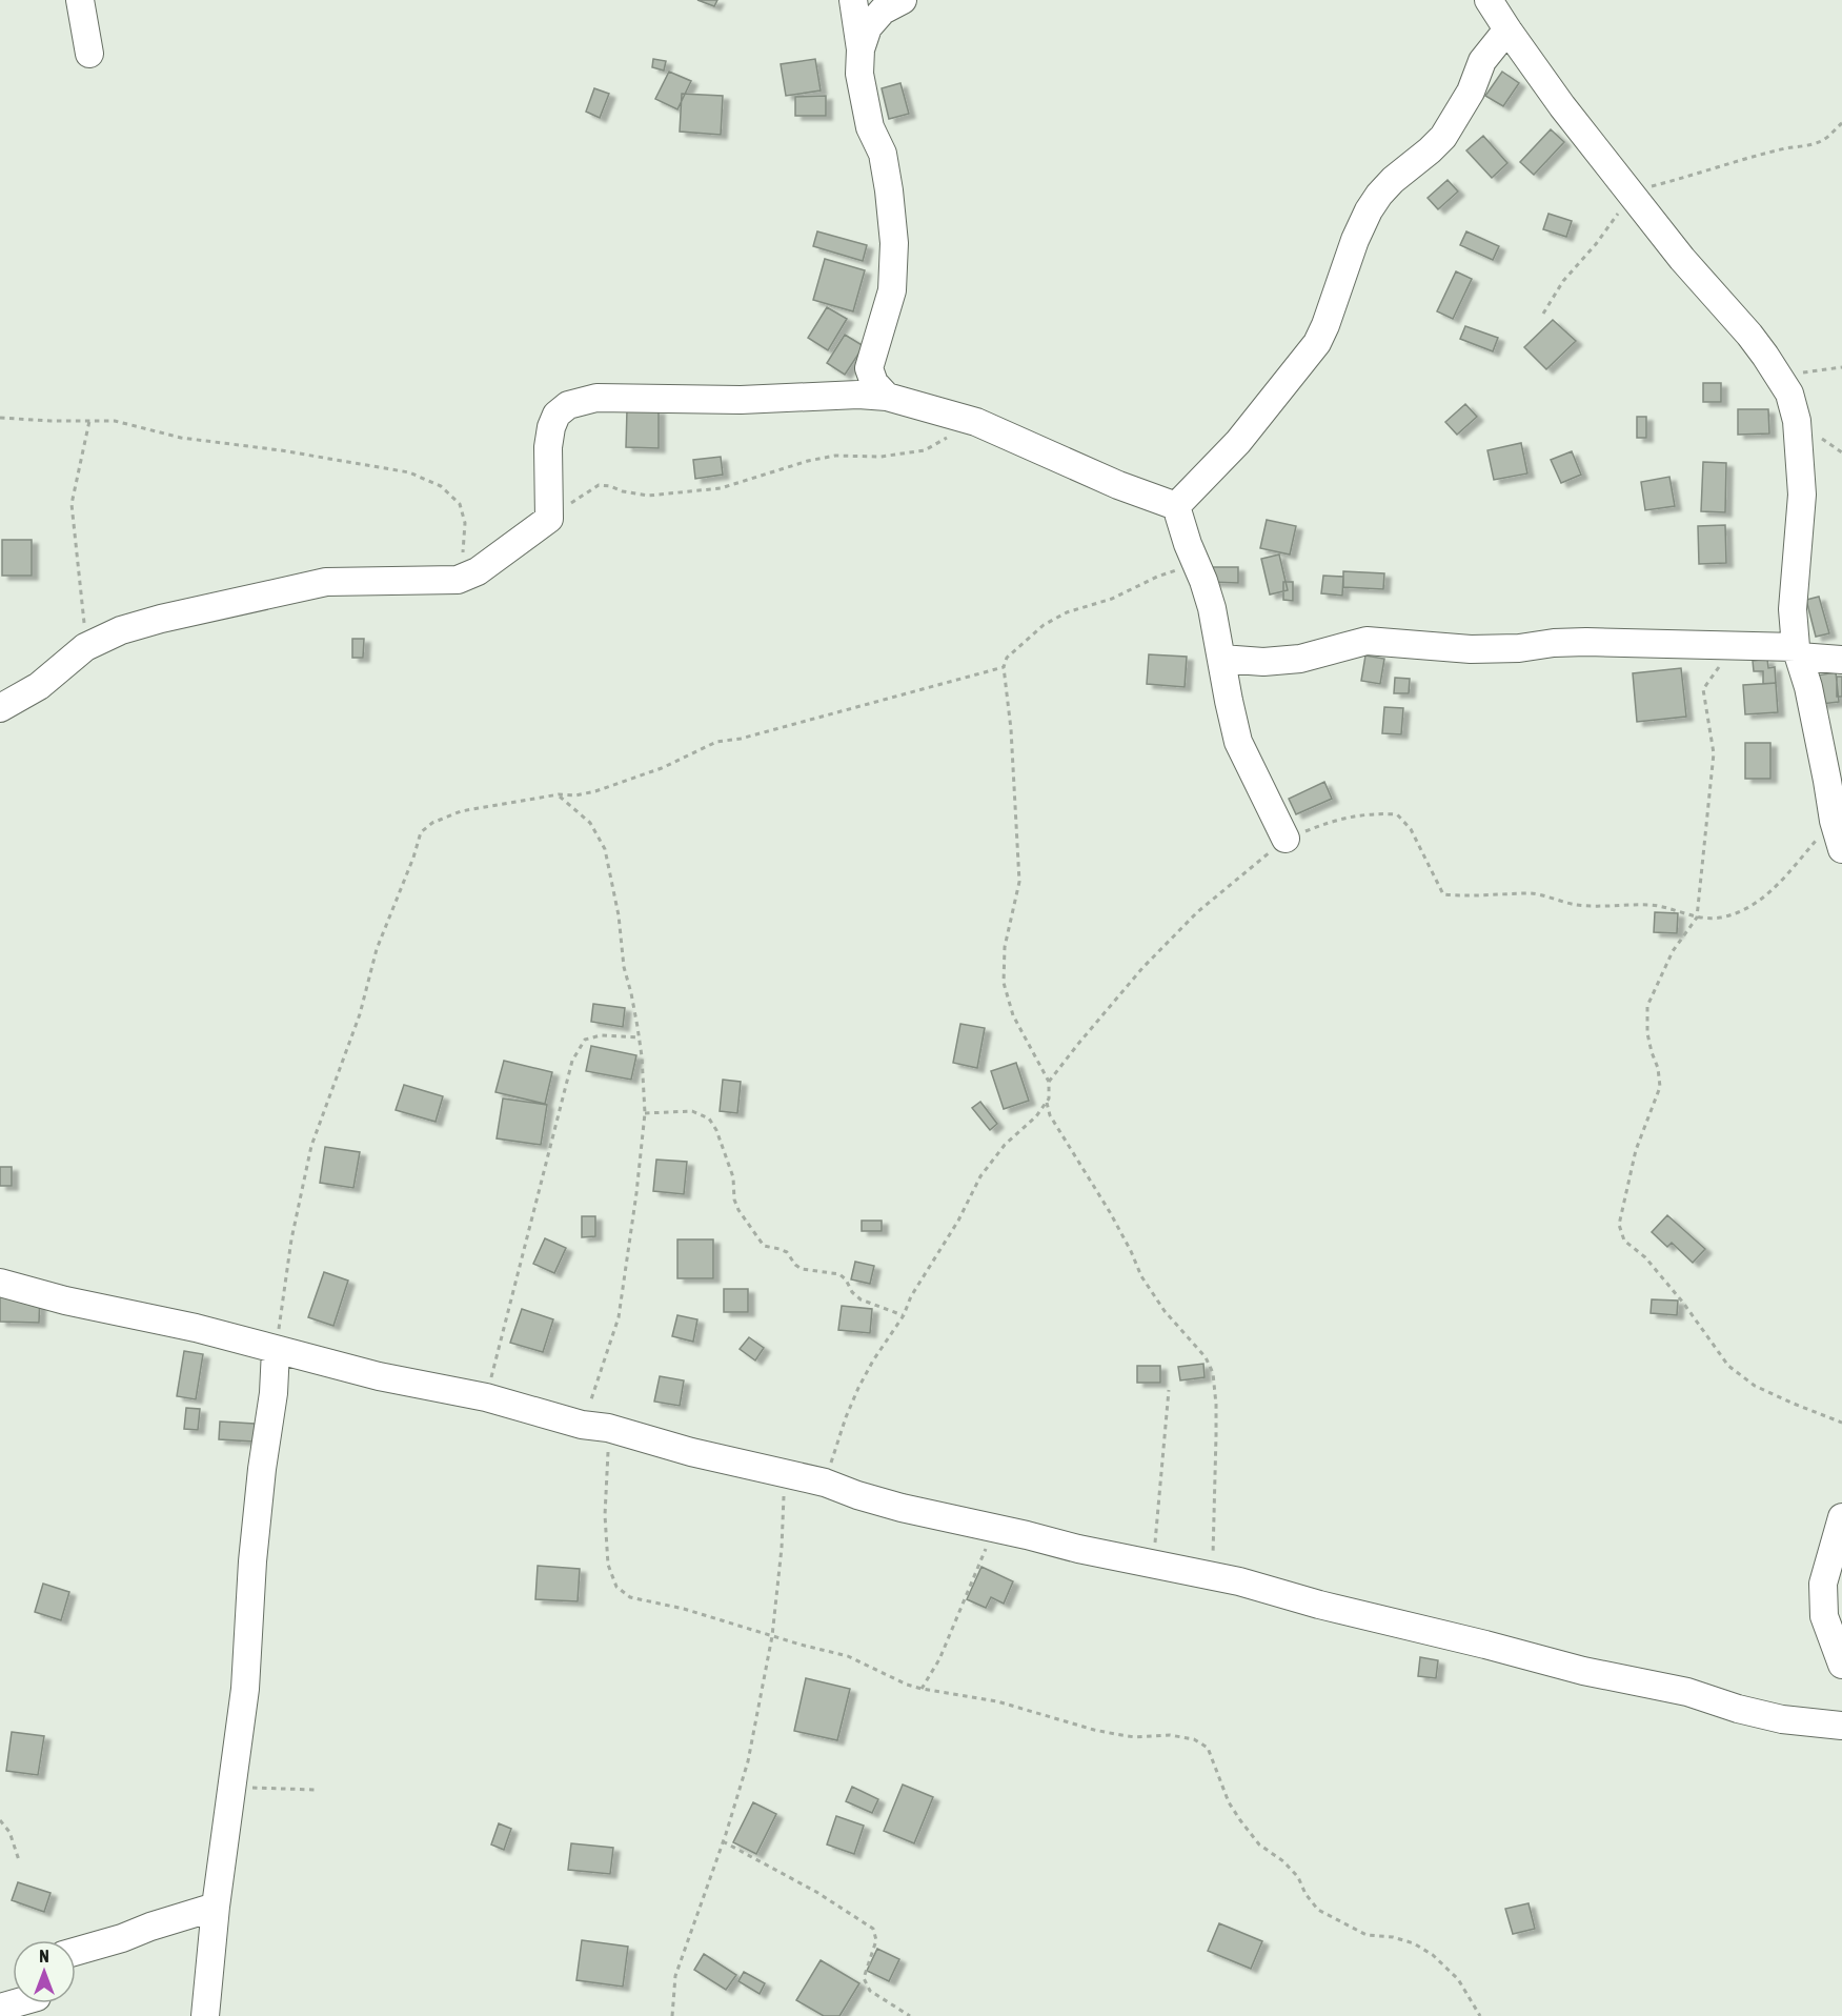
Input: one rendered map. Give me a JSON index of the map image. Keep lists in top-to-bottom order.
{
  "north": "top"
}
